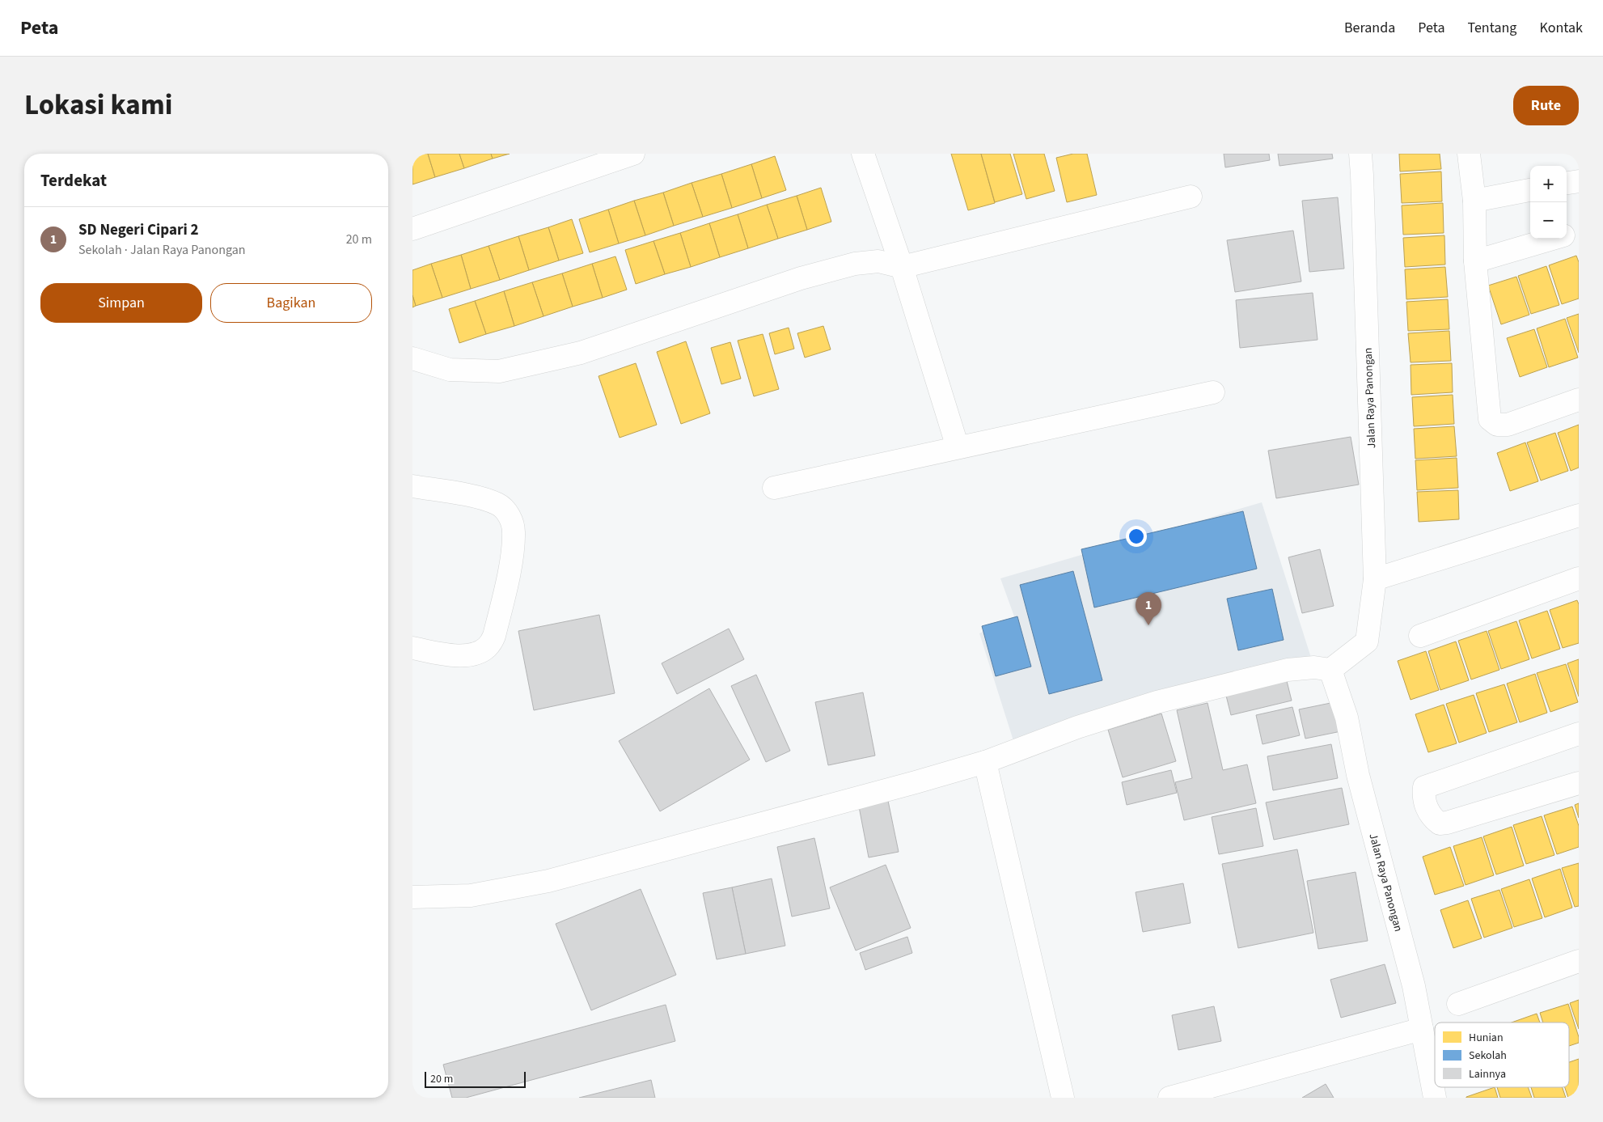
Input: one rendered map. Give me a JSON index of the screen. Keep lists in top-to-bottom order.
{
  "streets": {
    "street": ["Jalan Raya Panongan"]
  },
  "legend": ["Hunian", "Sekolah", "Lainnya"],
  "scale_bar": "20 m",
  "page": {
    "header": "Peta",
    "nav": [
      "Beranda",
      "Peta",
      "Tentang",
      "Kontak"
    ],
    "title": "Lokasi kami",
    "buttons": [
      "Rute",
      ["Simpan", "Bagikan"]
    ],
    "heading": "Terdekat",
    "map_buttons": ["+", "−"],
    "list": [
      {
        "mark": "1",
        "name": "SD Negeri Cipari 2",
        "note": "Sekolah · Jalan Raya Panongan",
        "value": "20 m"
      }
    ],
    "pins": "1",
    "scale": "20 m"
  }
}
